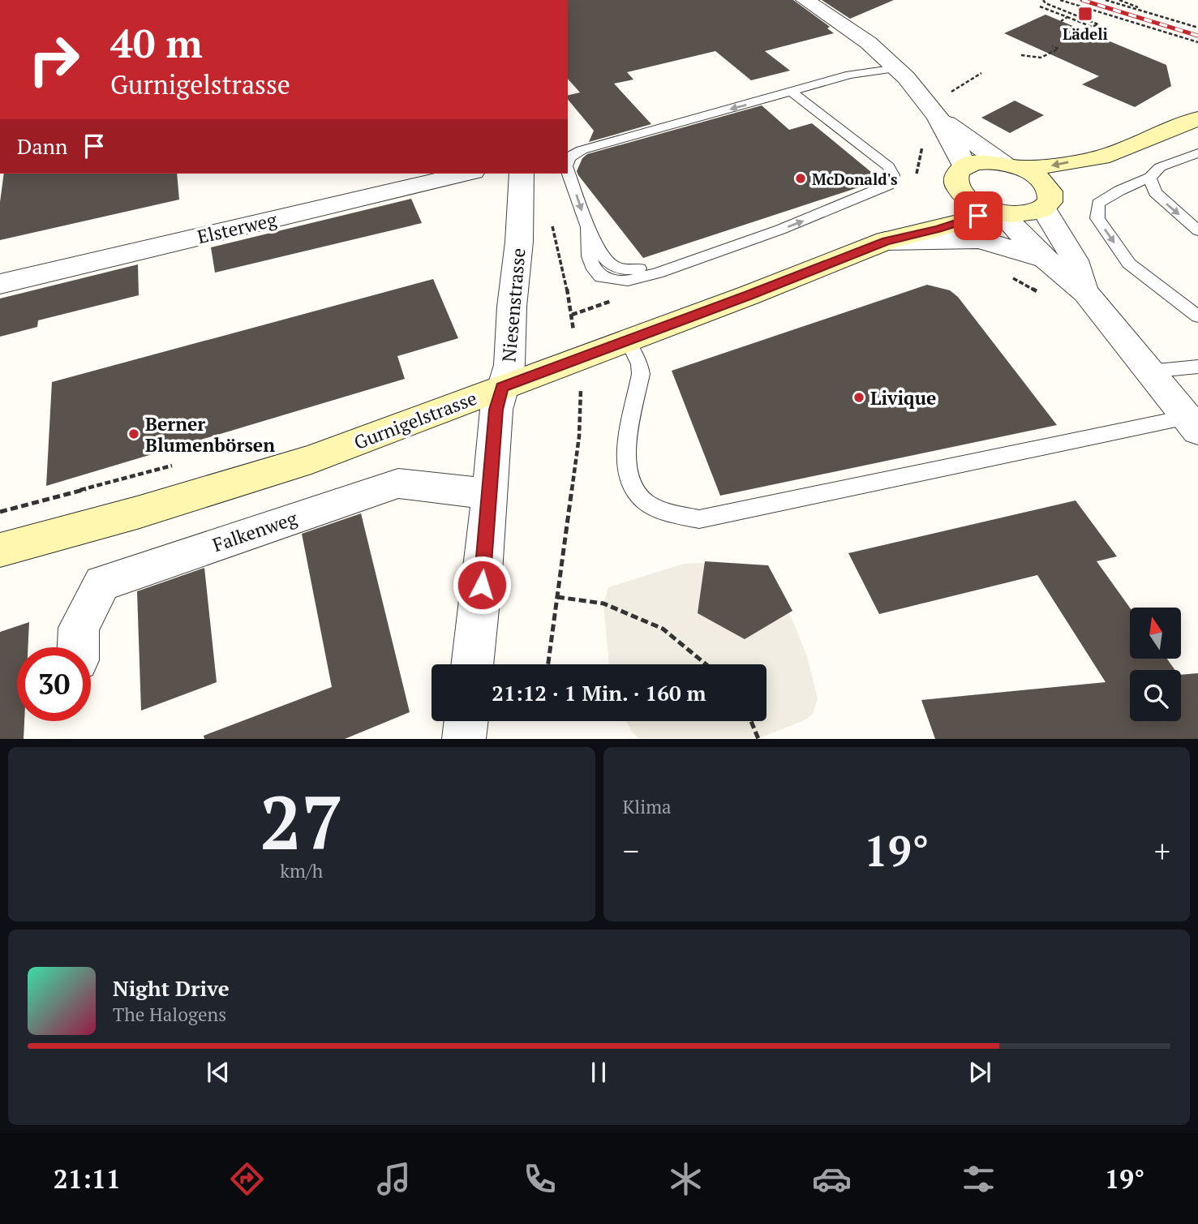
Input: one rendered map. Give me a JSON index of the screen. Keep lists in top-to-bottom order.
{
  "streets": {
    "main road": ["Gurnigelstrasse"],
    "street": ["Elsterweg", "Niesenstrasse", "Falkenweg"]
  },
  "crossings": [
    ["Niesenstrasse", "Gurnigelstrasse"],
    ["Niesenstrasse", "Falkenweg"]
  ],
  "places": {
    "transit": ["Lädeli"],
    "other": ["McDonald's", "Livique", "Berner Blumenbörsen"]
  },
  "north": "top",
  "page": {
    "turn": ["40 m", "Gurnigelstrasse"],
    "then": "Dann",
    "limit": "30",
    "trip": "21:12 · 1 Min. · 160 m",
    "tile": [
      ["27", "km/h"],
      "Klima"
    ],
    "heat": ["−", "19°", "+"],
    "song": ["Night Drive", "The Halogens"],
    "tabs": ["21:11", "19°"]
  }
}
